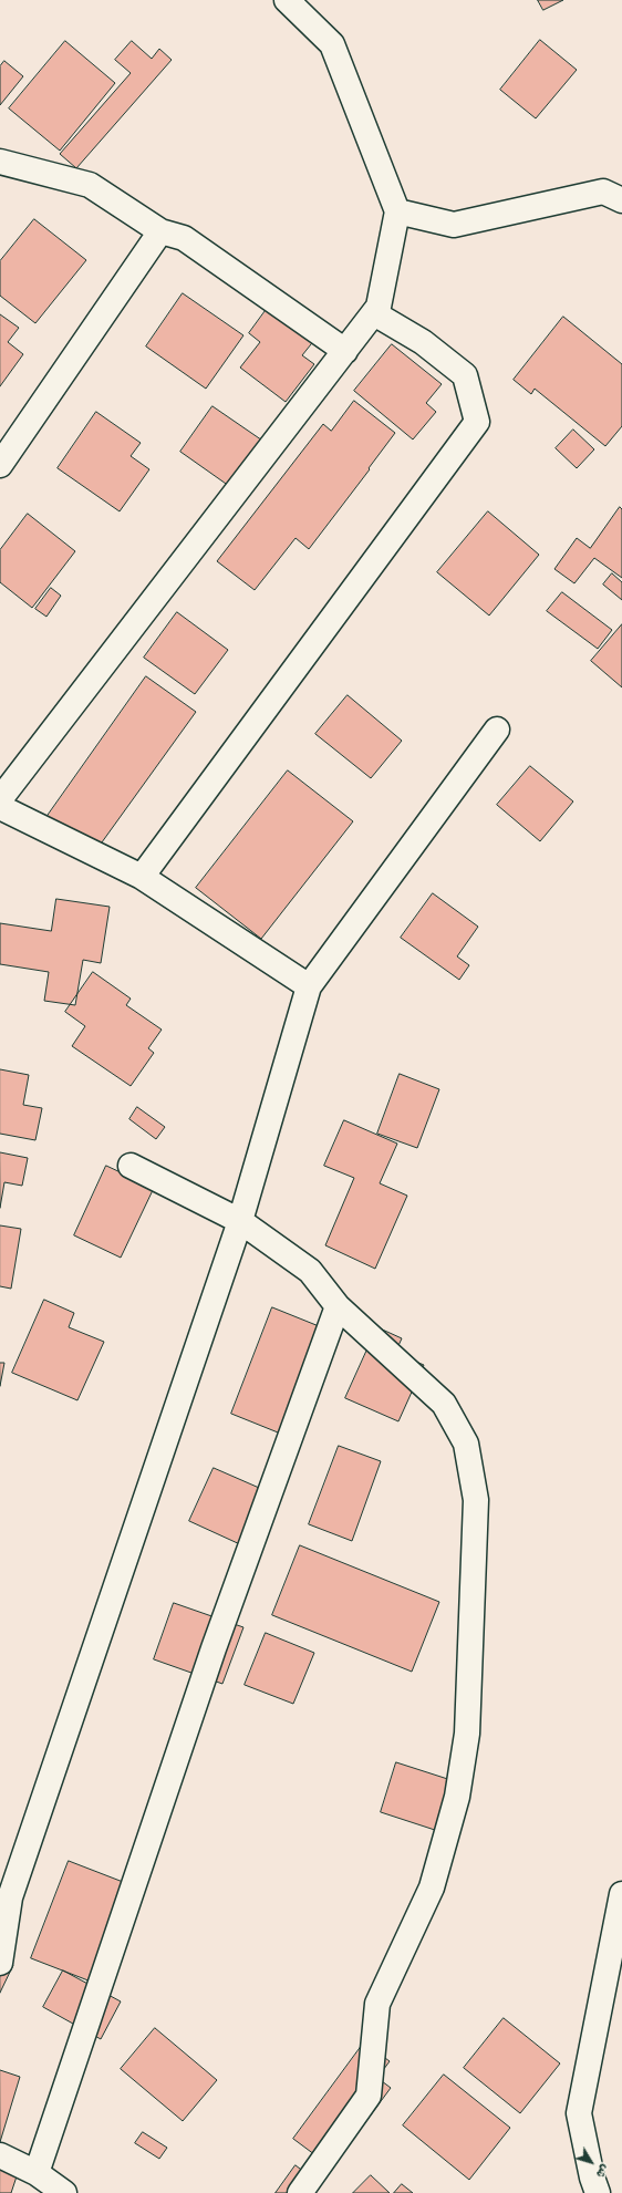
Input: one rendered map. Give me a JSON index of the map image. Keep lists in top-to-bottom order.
{
  "north": "bottom right"
}
